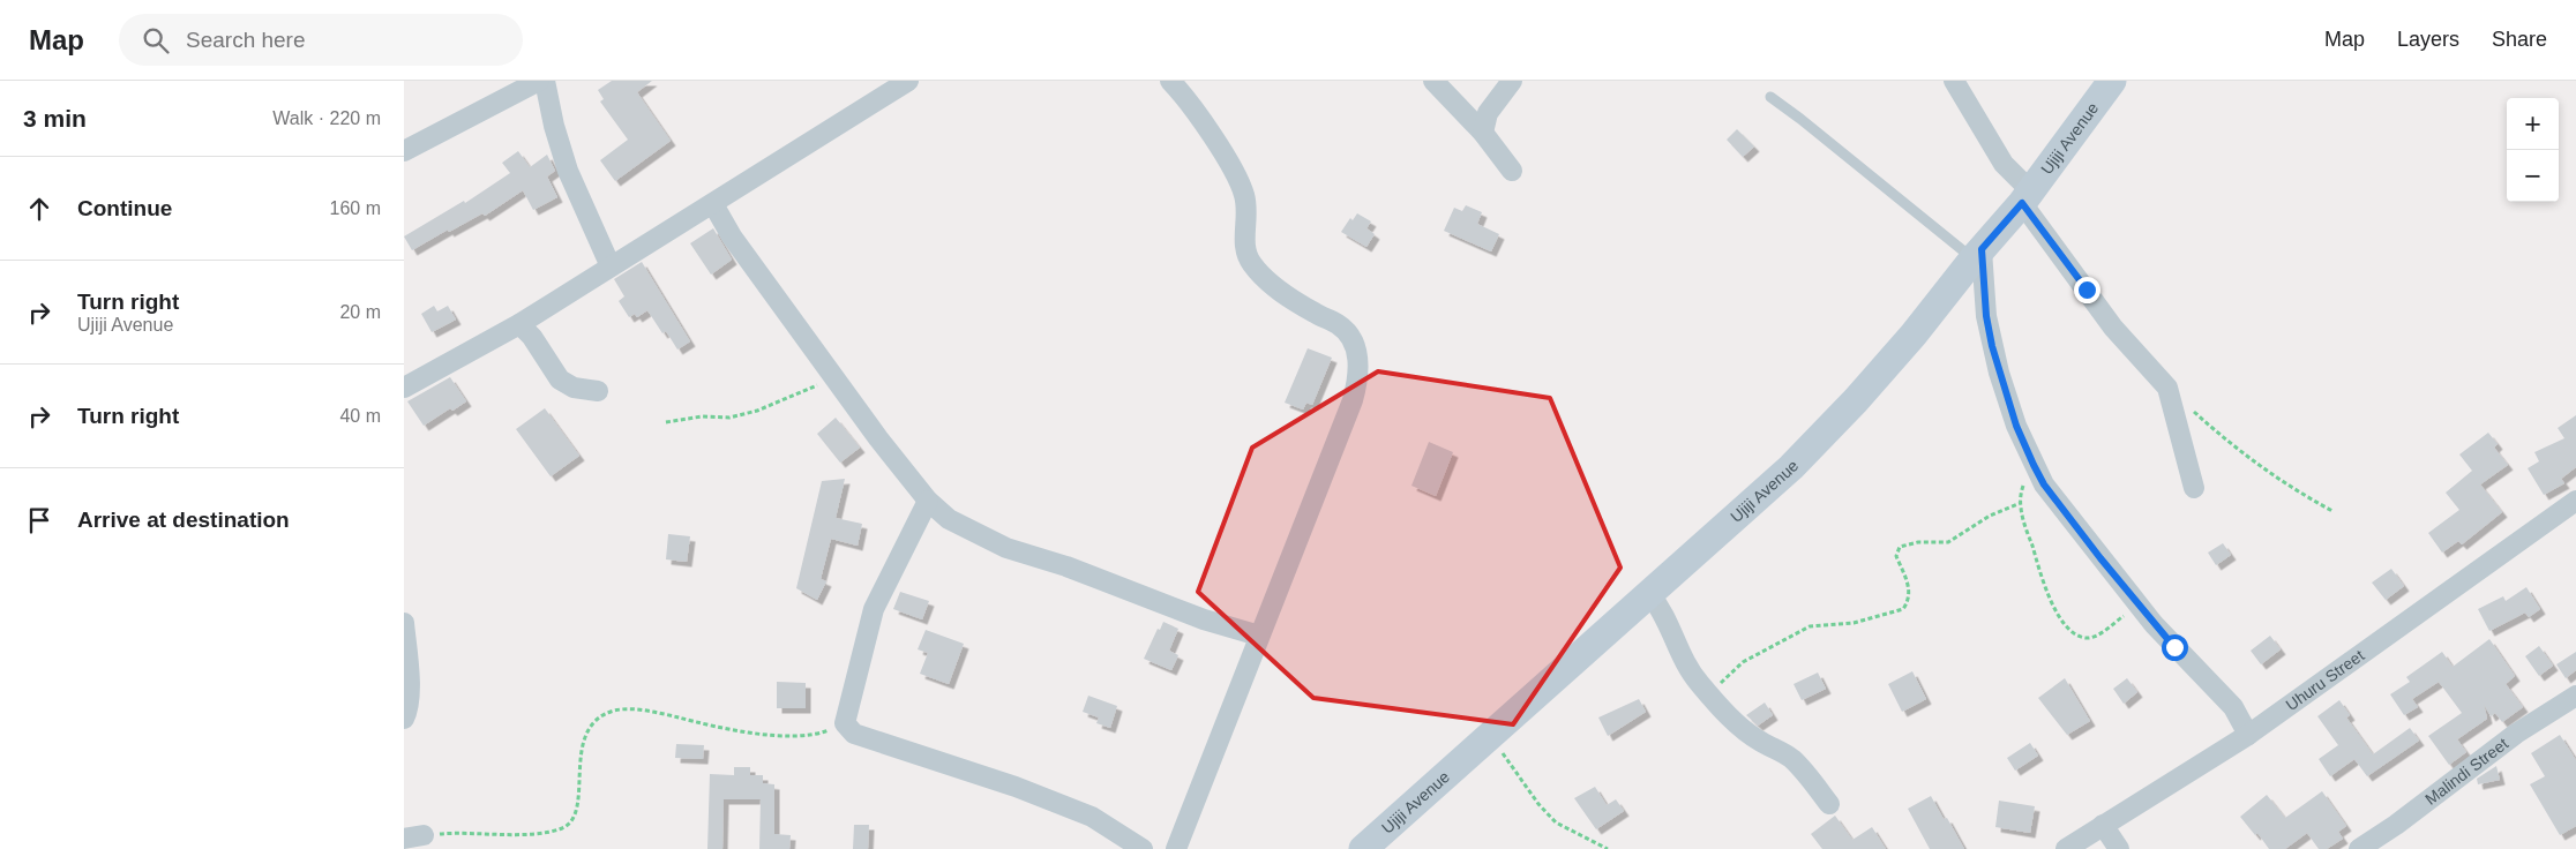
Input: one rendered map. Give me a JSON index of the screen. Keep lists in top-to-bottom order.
{
  "streets": {
    "main road": ["Ujiji Avenue"],
    "street": ["Uhuru Street", "Malindi Street"]
  },
  "page": {
    "header": "Map",
    "search": "Search here",
    "nav": ["Map", "Layers", "Share"],
    "heading": ["3 min", "Walk · 220 m"],
    "map_buttons": ["+", "−"],
    "list": [
      ["Continue", "160 m"],
      ["Turn right", "Ujiji Avenue", "20 m"],
      ["Turn right", "40 m"],
      "Arrive at destination"
    ]
  }
}
